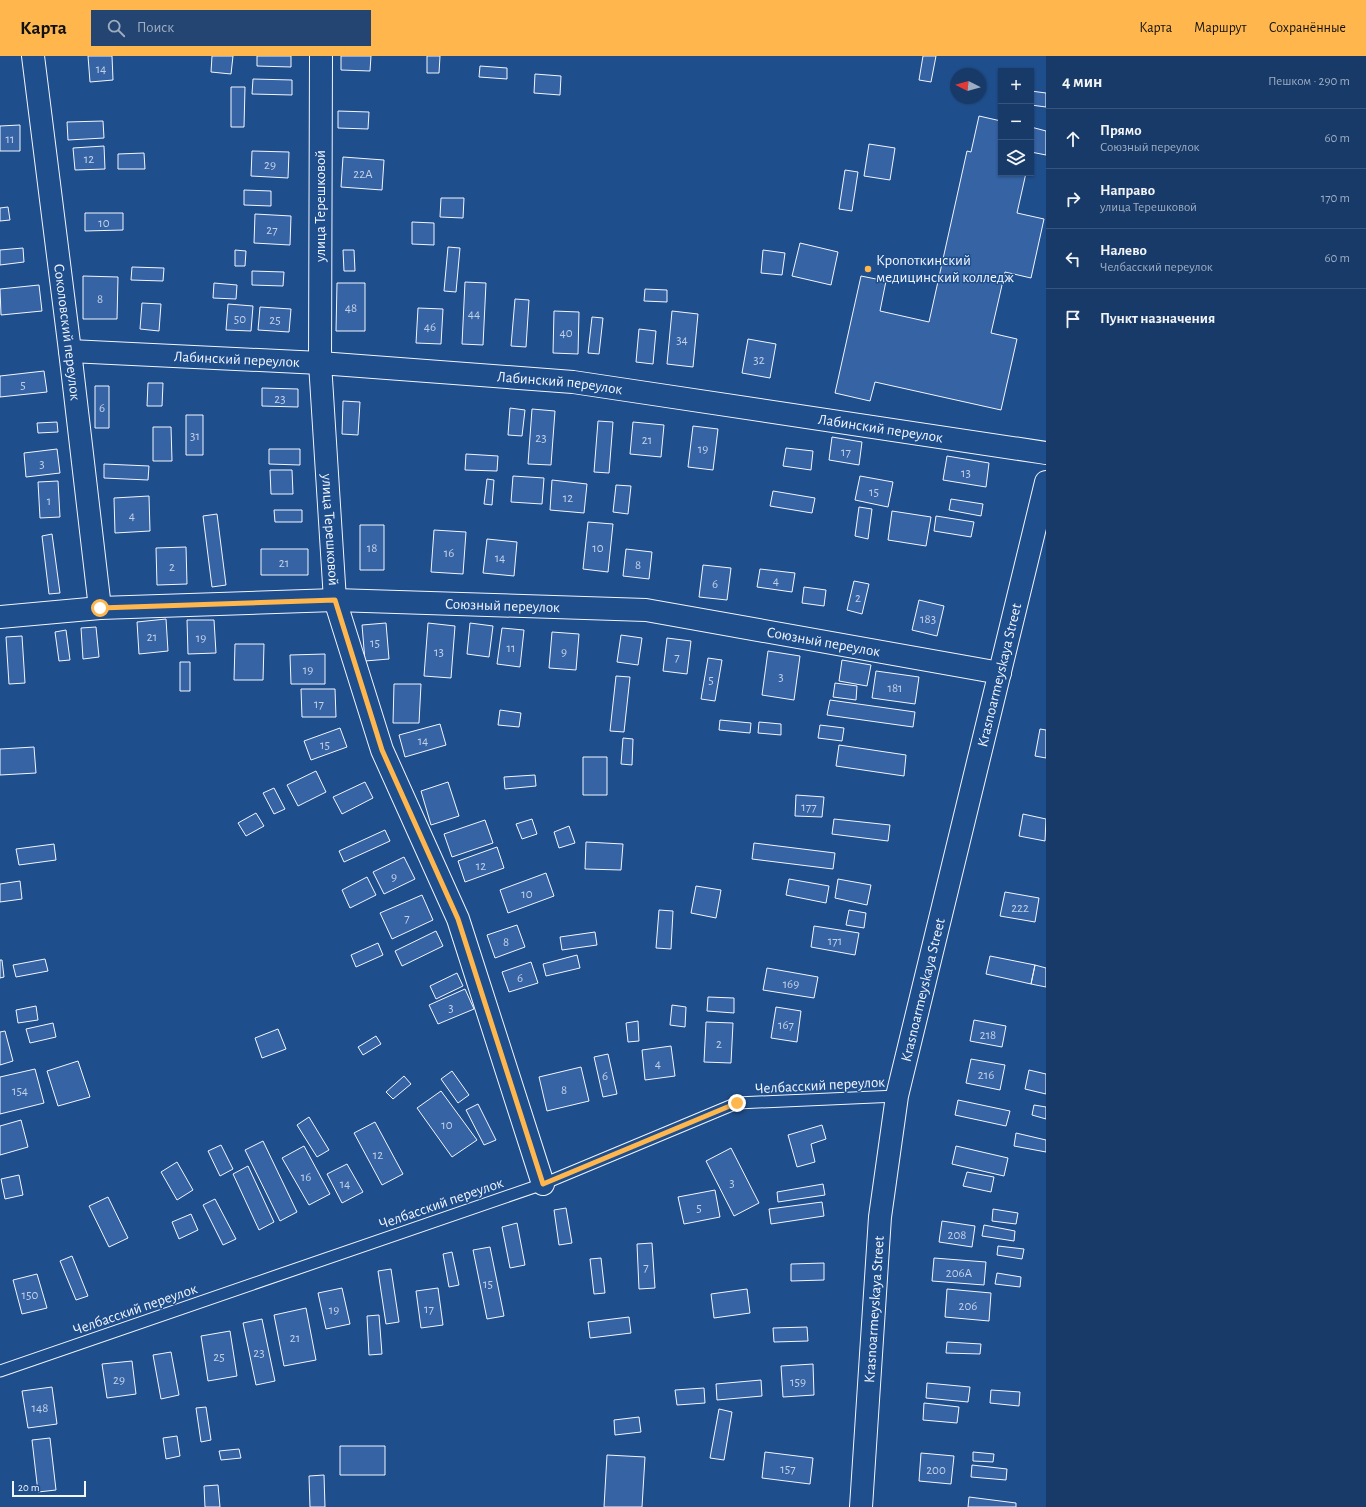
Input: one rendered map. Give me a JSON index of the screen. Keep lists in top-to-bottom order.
{
  "streets": {
    "street": [
      "улица Терешковой",
      "Соколовский переулок",
      "Лабинский переулок",
      "Союзный переулок",
      "Krasnoarmeyskaya Street"
    ],
    "lane": ["Челбасский переулок"]
  },
  "crossings": [
    ["улица Терешковой", "Лабинский переулок"],
    ["улица Терешковой", "Союзный переулок"],
    ["улица Терешковой", "Челбасский переулок"],
    ["Соколовский переулок", "Лабинский переулок"],
    ["Соколовский переулок", "Союзный переулок"],
    ["Союзный переулок", "Krasnoarmeyskaya Street"],
    ["Krasnoarmeyskaya Street", "Челбасский переулок"]
  ],
  "places": ["Кропоткинский медицинский колледж"],
  "house_numbers": [
    "14",
    "11",
    "12",
    "29",
    "22А",
    "10",
    "27",
    "8",
    "48",
    "44",
    "50",
    "25",
    "46",
    "40",
    "34",
    "32",
    "5",
    "23",
    "6",
    "31",
    "23",
    "21",
    "19",
    "17",
    "3",
    "13",
    "15",
    "12",
    "1",
    "4",
    "18",
    "10",
    "16",
    "14",
    "21",
    "8",
    "2",
    "4",
    "6",
    "2",
    "183",
    "21",
    "19",
    "15",
    "11",
    "13",
    "9",
    "7",
    "19",
    "3",
    "5",
    "181",
    "17",
    "14",
    "15",
    "177",
    "12",
    "9",
    "10",
    "222",
    "7",
    "171",
    "8",
    "6",
    "169",
    "3",
    "167",
    "218",
    "2",
    "4",
    "216",
    "6",
    "8",
    "154",
    "10",
    "12",
    "16",
    "3",
    "14",
    "5",
    "208",
    "7",
    "206А",
    "15",
    "150",
    "206",
    "17",
    "19",
    "21",
    "23",
    "25",
    "29",
    "159",
    "148",
    "157",
    "200"
  ],
  "scale_bar": "20 m",
  "north": "left",
  "page": {
    "header": "Карта",
    "search": "Поиск",
    "nav": ["Карта", "Маршрут", "Сохранённые"],
    "heading": ["4 мин", "Пешком · 290 m"],
    "map_buttons": ["+", "−"],
    "list": [
      ["Прямо", "Союзный переулок", "60 m"],
      ["Направо", "улица Терешковой", "170 m"],
      ["Налево", "Челбасский переулок", "60 m"],
      "Пункт назначения"
    ],
    "scale": "20 m"
  }
}
